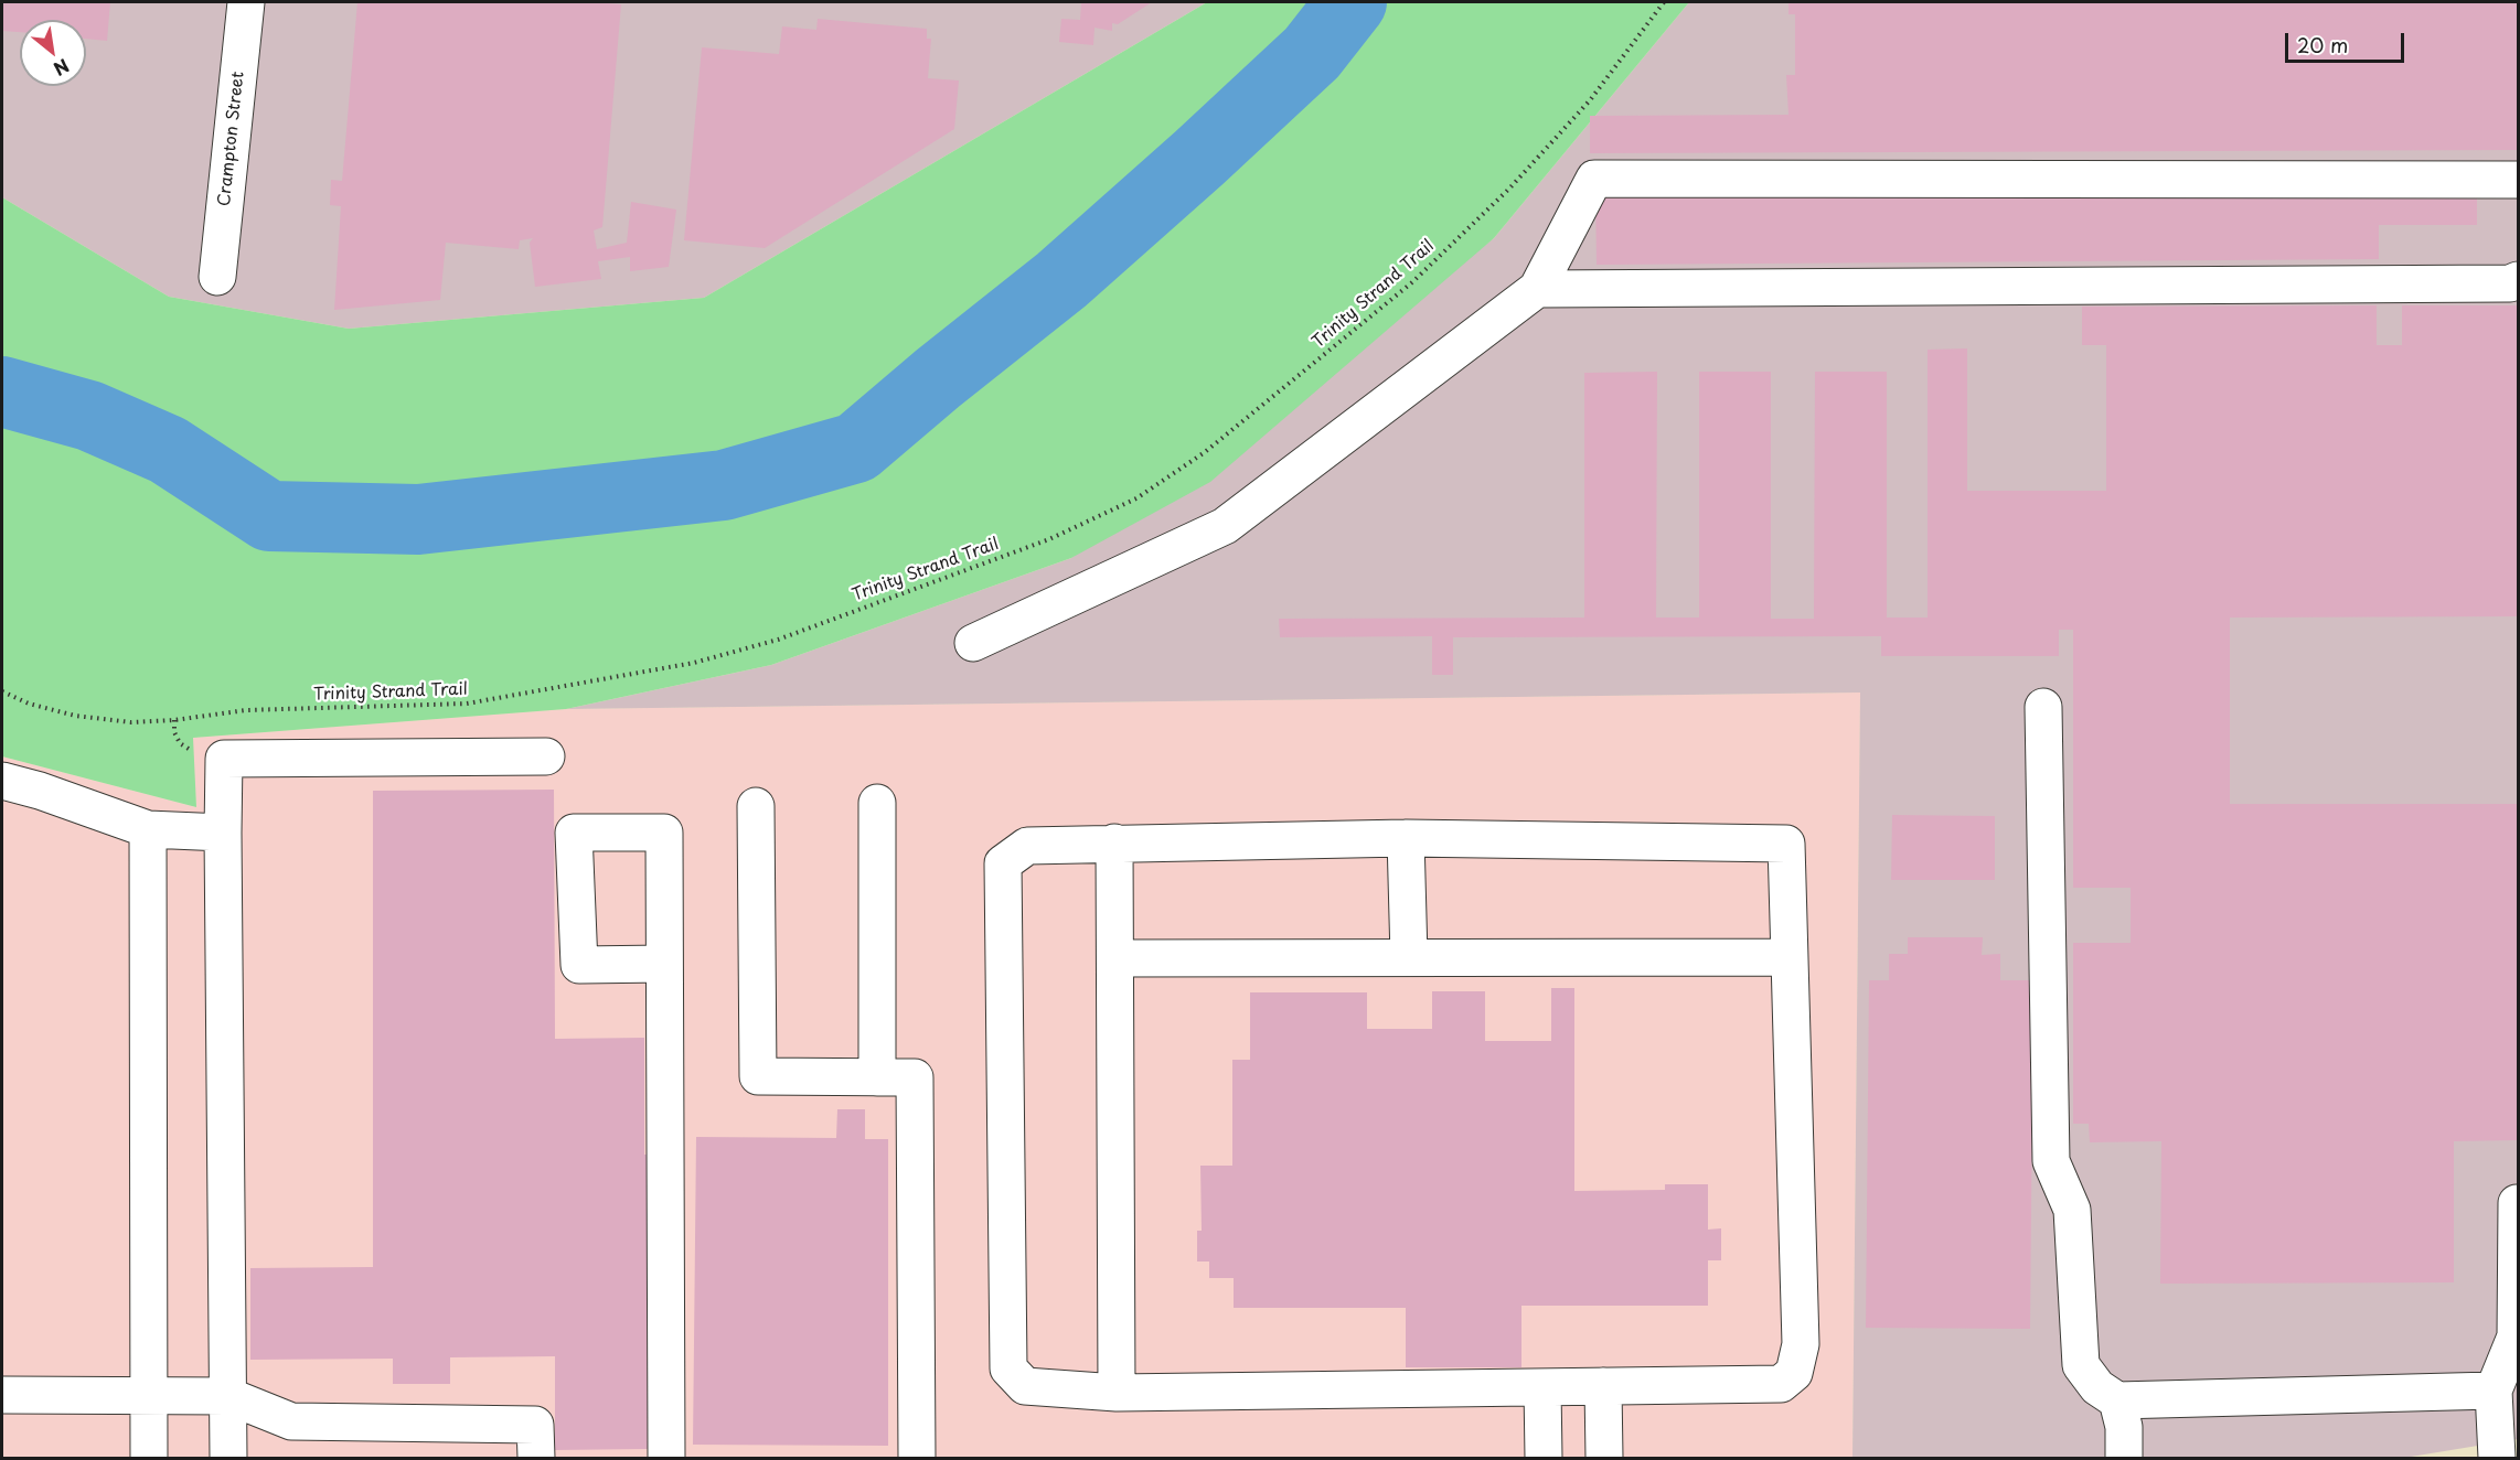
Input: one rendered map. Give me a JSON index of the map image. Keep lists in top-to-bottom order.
{
  "streets": {
    "street": ["Crampton Street"],
    "path": ["Trinity Strand Trail"]
  },
  "scale_bar": "20 m",
  "north": "bottom right"
}
